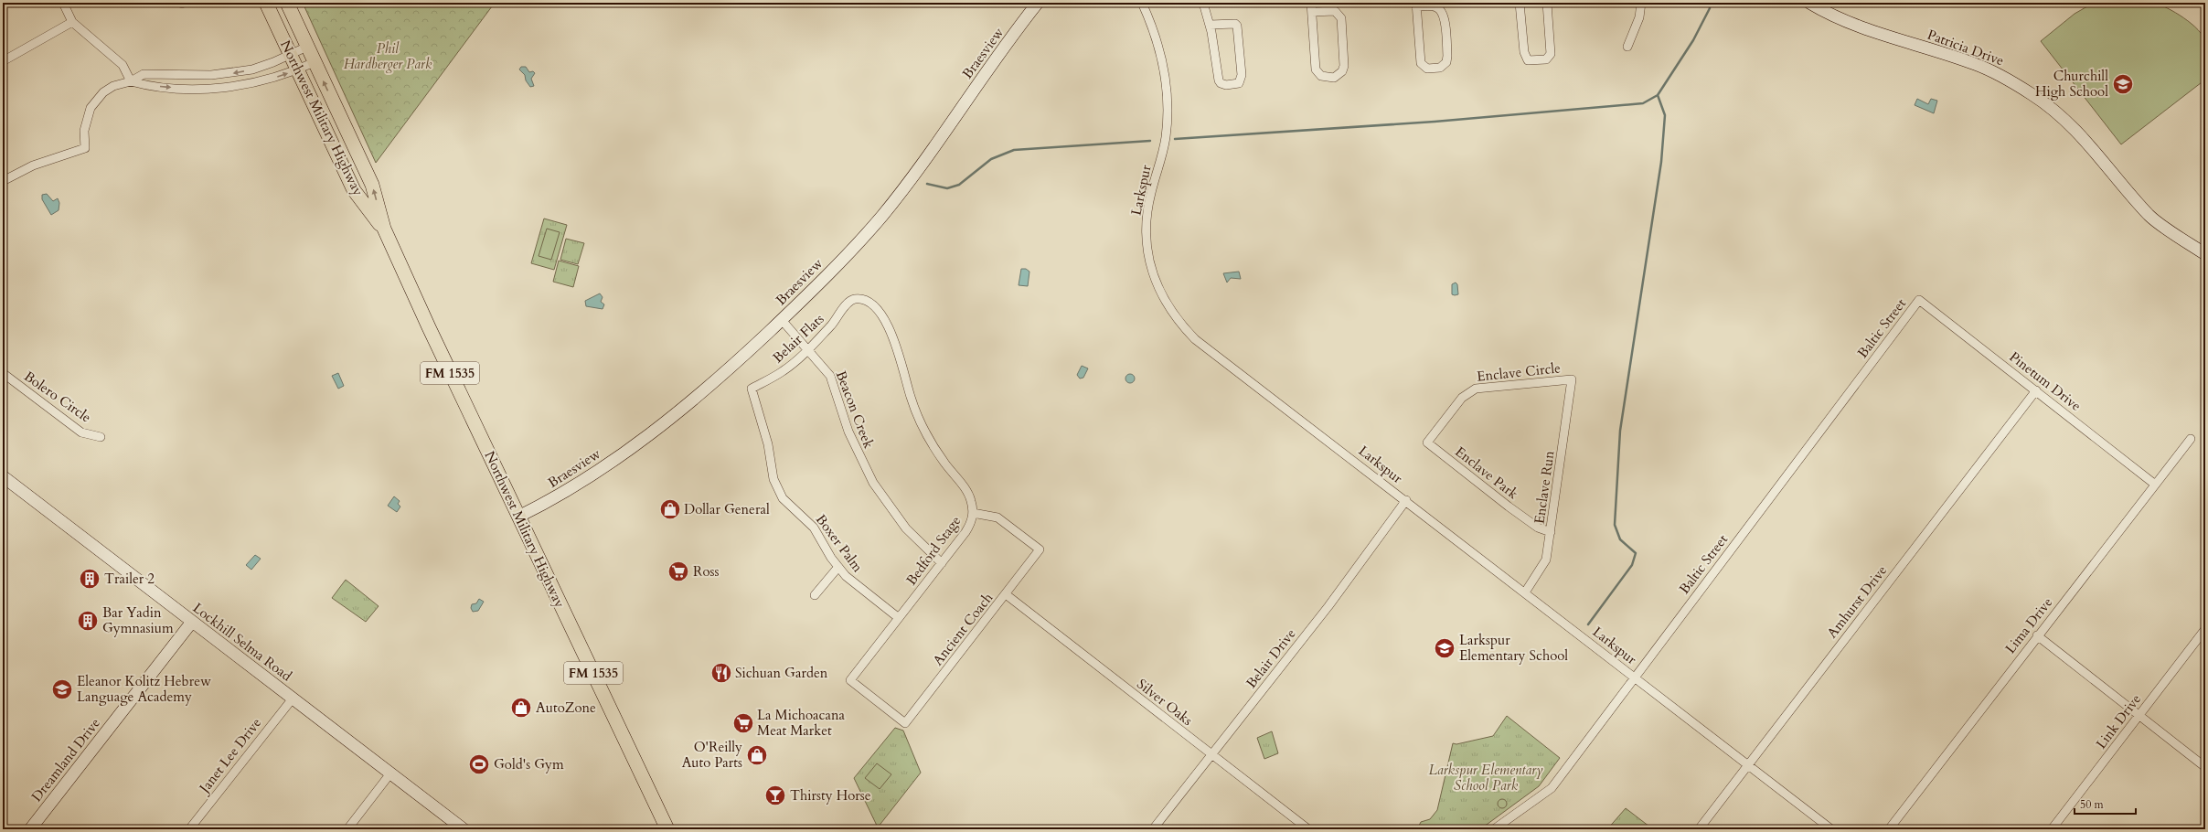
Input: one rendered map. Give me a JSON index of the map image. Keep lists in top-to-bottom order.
{
  "streets": {
    "main road": ["Northwest Military Highway", "FM 1535"],
    "street": [
      "Patricia Drive",
      "Braesview",
      "Larkspur",
      "Baltic Street",
      "Belair Flats",
      "Enclave Circle",
      "Pinetum Drive",
      "Bolero Circle",
      "Beacon Creek",
      "Enclave Park",
      "Enclave Run",
      "Boxer Palm",
      "Bedford Stage",
      "Amhurst Drive",
      "Lima Drive",
      "Ancient Coach",
      "Lockhill Selma Road",
      "Belair Drive",
      "Silver Oaks",
      "Link Drive",
      "Janet Lee Drive",
      "Dreamland Drive"
    ]
  },
  "crossings": [
    ["Braesview", "Northwest Military Highway"],
    ["Braesview", "Beacon Creek"],
    ["Larkspur", "Baltic Street"],
    ["Larkspur", "Enclave Run"],
    ["Larkspur", "Amhurst Drive"],
    ["Larkspur", "Belair Drive"],
    ["Baltic Street", "Pinetum Drive"],
    ["Belair Flats", "Beacon Creek"],
    ["Belair Flats", "Boxer Palm"],
    ["Belair Flats", "Bedford Stage"],
    ["Enclave Circle", "Enclave Park"],
    ["Enclave Circle", "Enclave Run"],
    ["Pinetum Drive", "Amhurst Drive"],
    ["Pinetum Drive", "Lima Drive"],
    ["Beacon Creek", "Bedford Stage"],
    ["Enclave Park", "Enclave Run"],
    ["Boxer Palm", "Bedford Stage"],
    ["Bedford Stage", "Ancient Coach"],
    ["Ancient Coach", "Silver Oaks"],
    ["Lockhill Selma Road", "Janet Lee Drive"],
    ["Lockhill Selma Road", "Dreamland Drive"],
    ["Belair Drive", "Silver Oaks"]
  ],
  "parks": ["Phil Hardberger Park", "Larkspur Elementary School Park"],
  "places": {
    "school or university": ["Churchill High School", "Larkspur Elementary School", "Eleanor Kolitz Hebrew Language Academy"],
    "shop": ["Dollar General", "AutoZone", "O'Reilly Auto Parts"],
    "supermarket": ["Ross", "La Michoacana Meat Market"],
    "building": ["Trailer 2", "Bar Yadin Gymnasium"],
    "restaurant": ["Sichuan Garden"],
    "sports": ["Gold's Gym"],
    "bar": ["Thirsty Horse"]
  },
  "scale_bar": "50 m"
}
